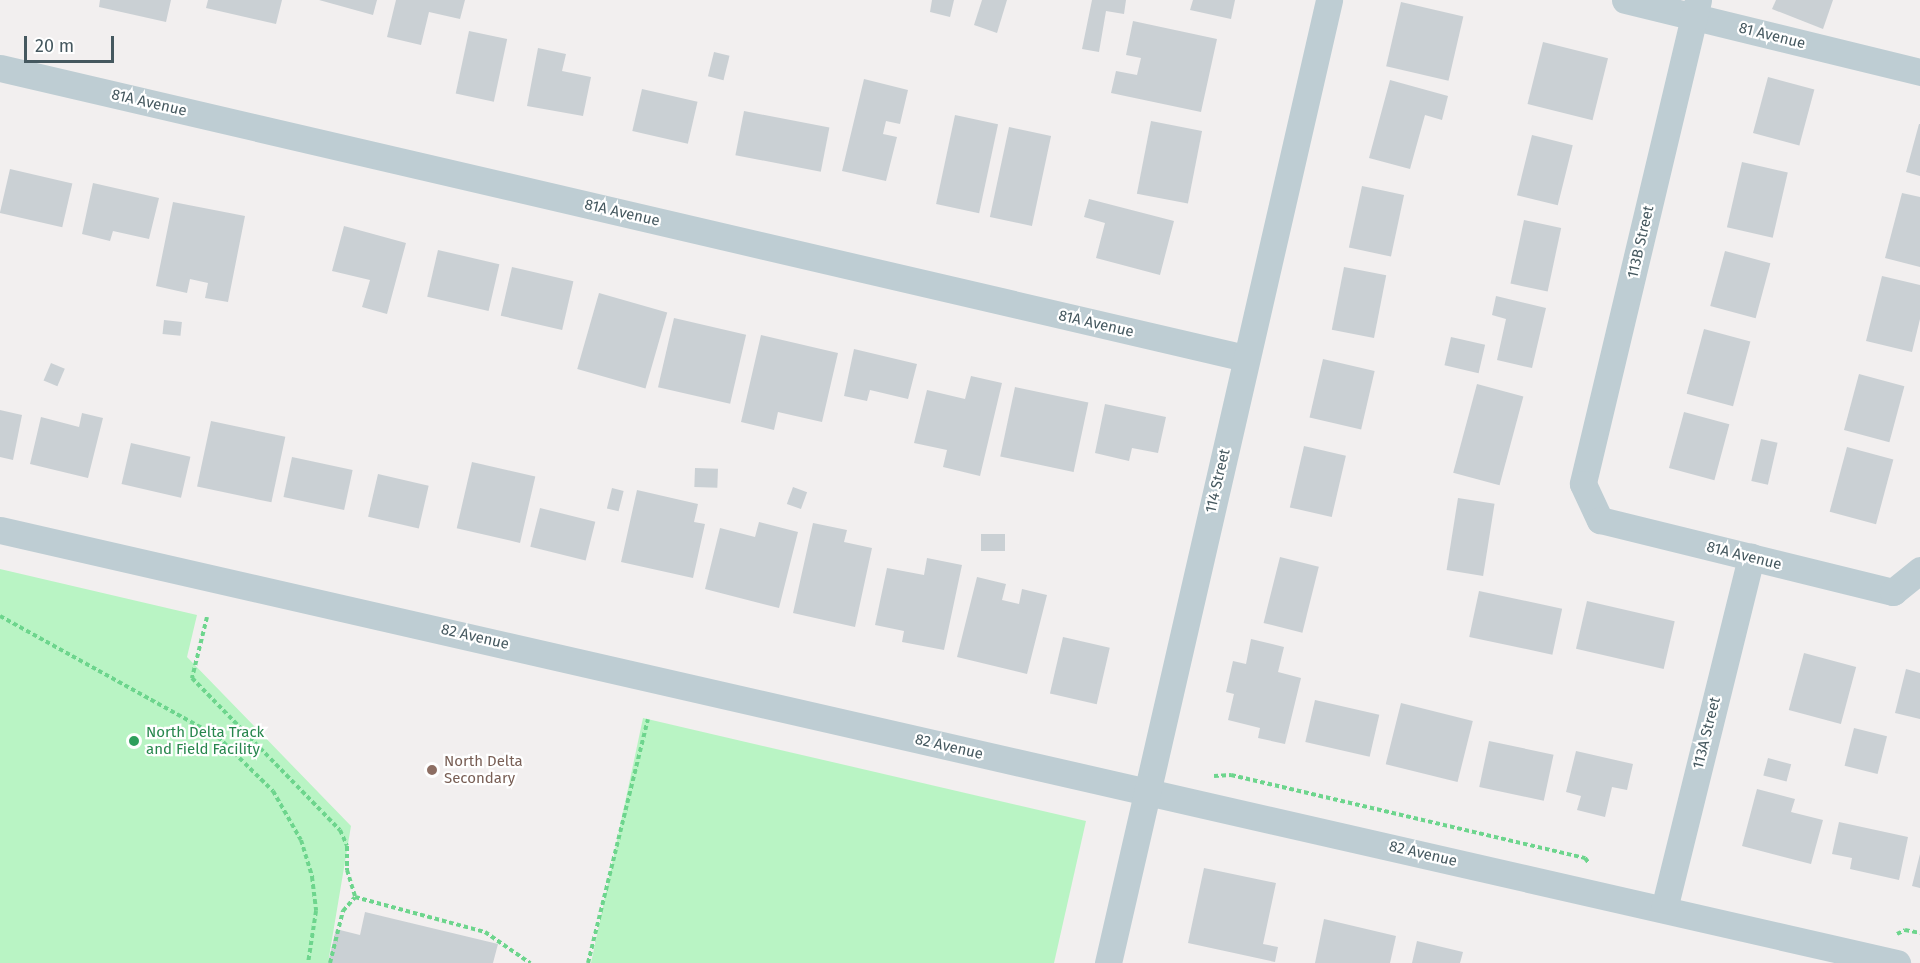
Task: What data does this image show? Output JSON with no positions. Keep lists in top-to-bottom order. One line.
{"streets":{"street":["81 Avenue","81A Avenue","113B Street","114 Street","82 Avenue","113A Street"]},"crossings":[["81 Avenue","113B Street"],["81A Avenue","113B Street"],["81A Avenue","114 Street"],["81A Avenue","113A Street"],["114 Street","82 Avenue"],["82 Avenue","113A Street"]],"places":["North Delta Track and Field Facility","North Delta Secondary"],"scale_bar":"20 m"}
